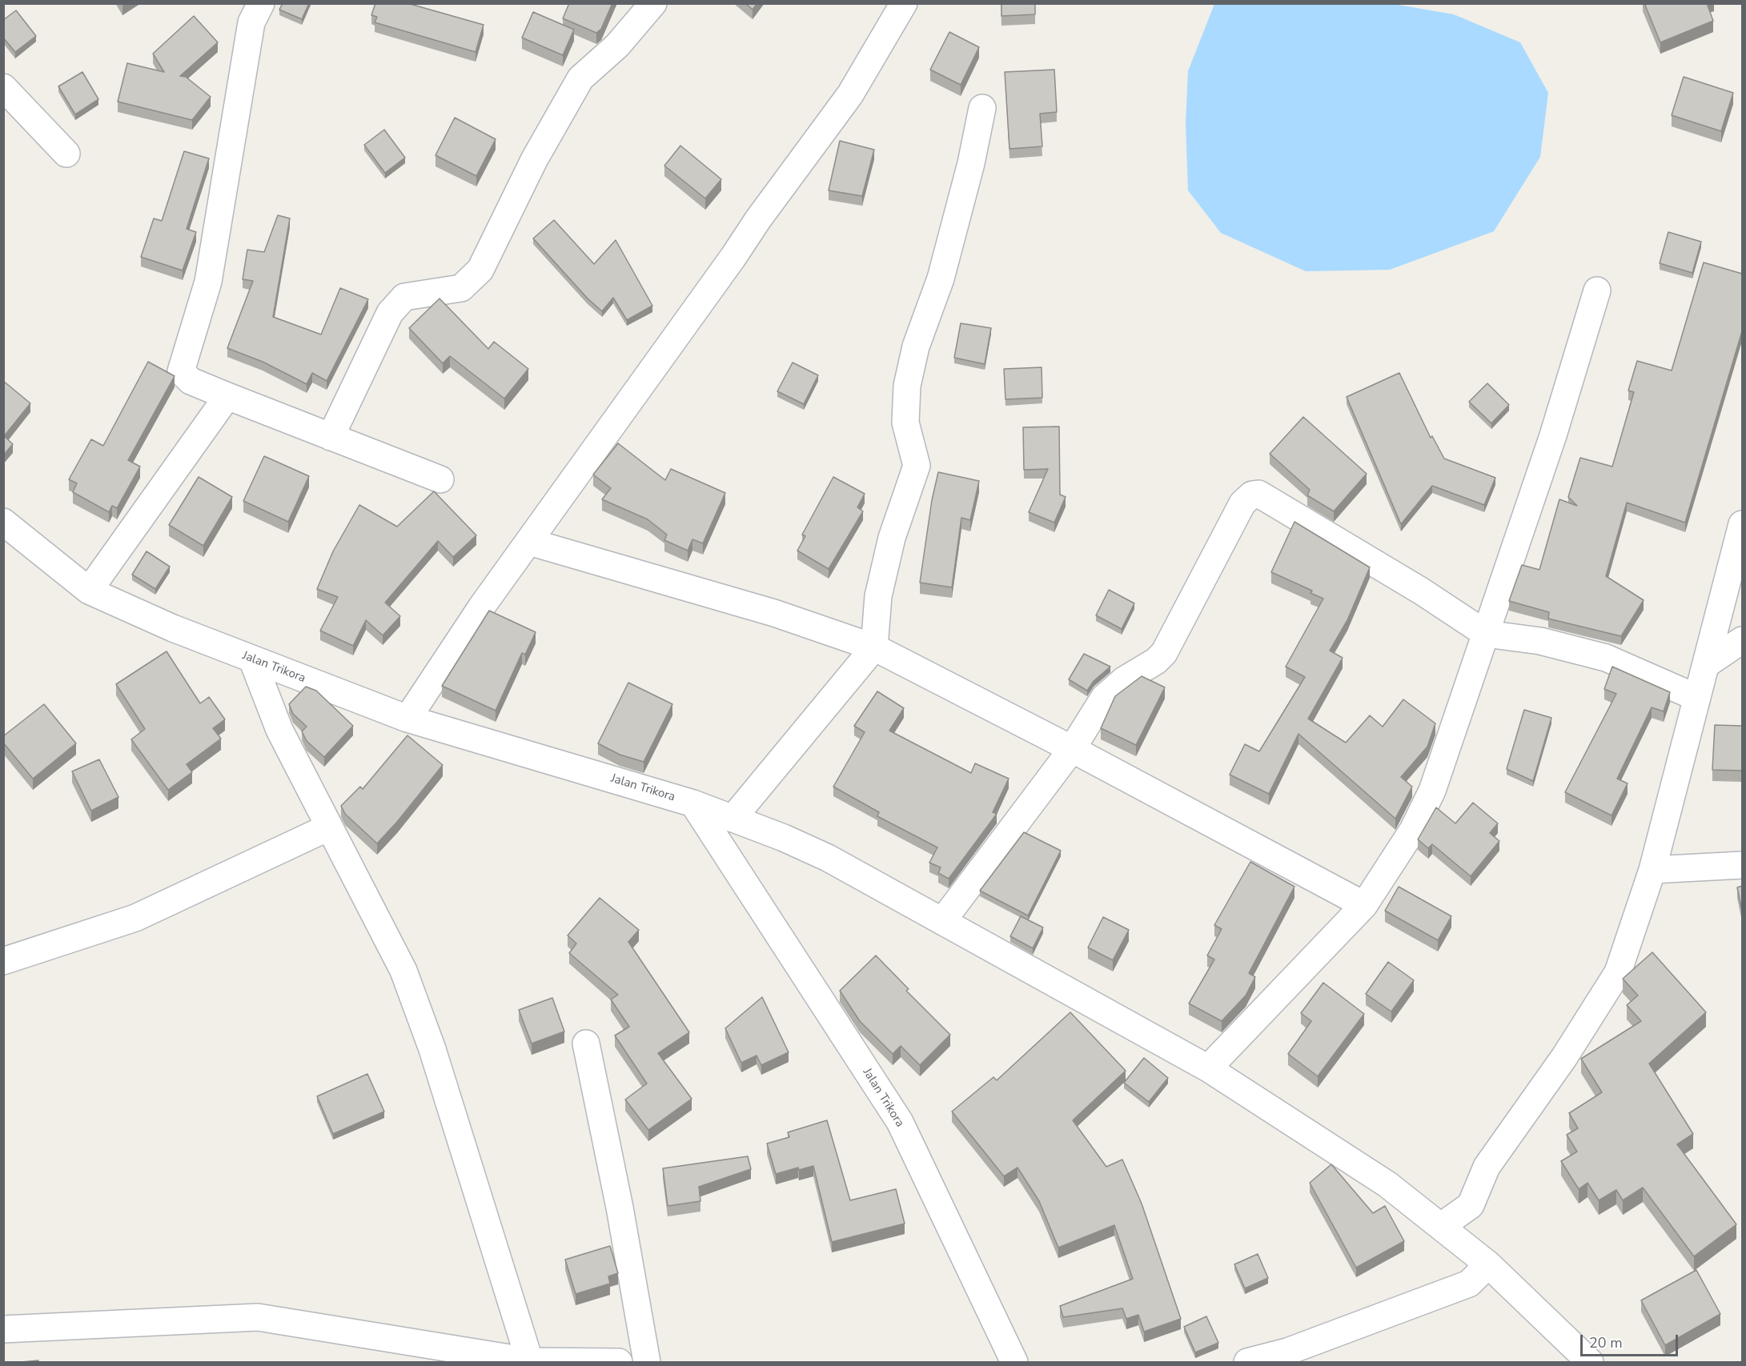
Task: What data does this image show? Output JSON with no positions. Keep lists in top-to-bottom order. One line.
{"streets":{"street":["Jalan Trikora"]},"scale_bar":"20 m"}
